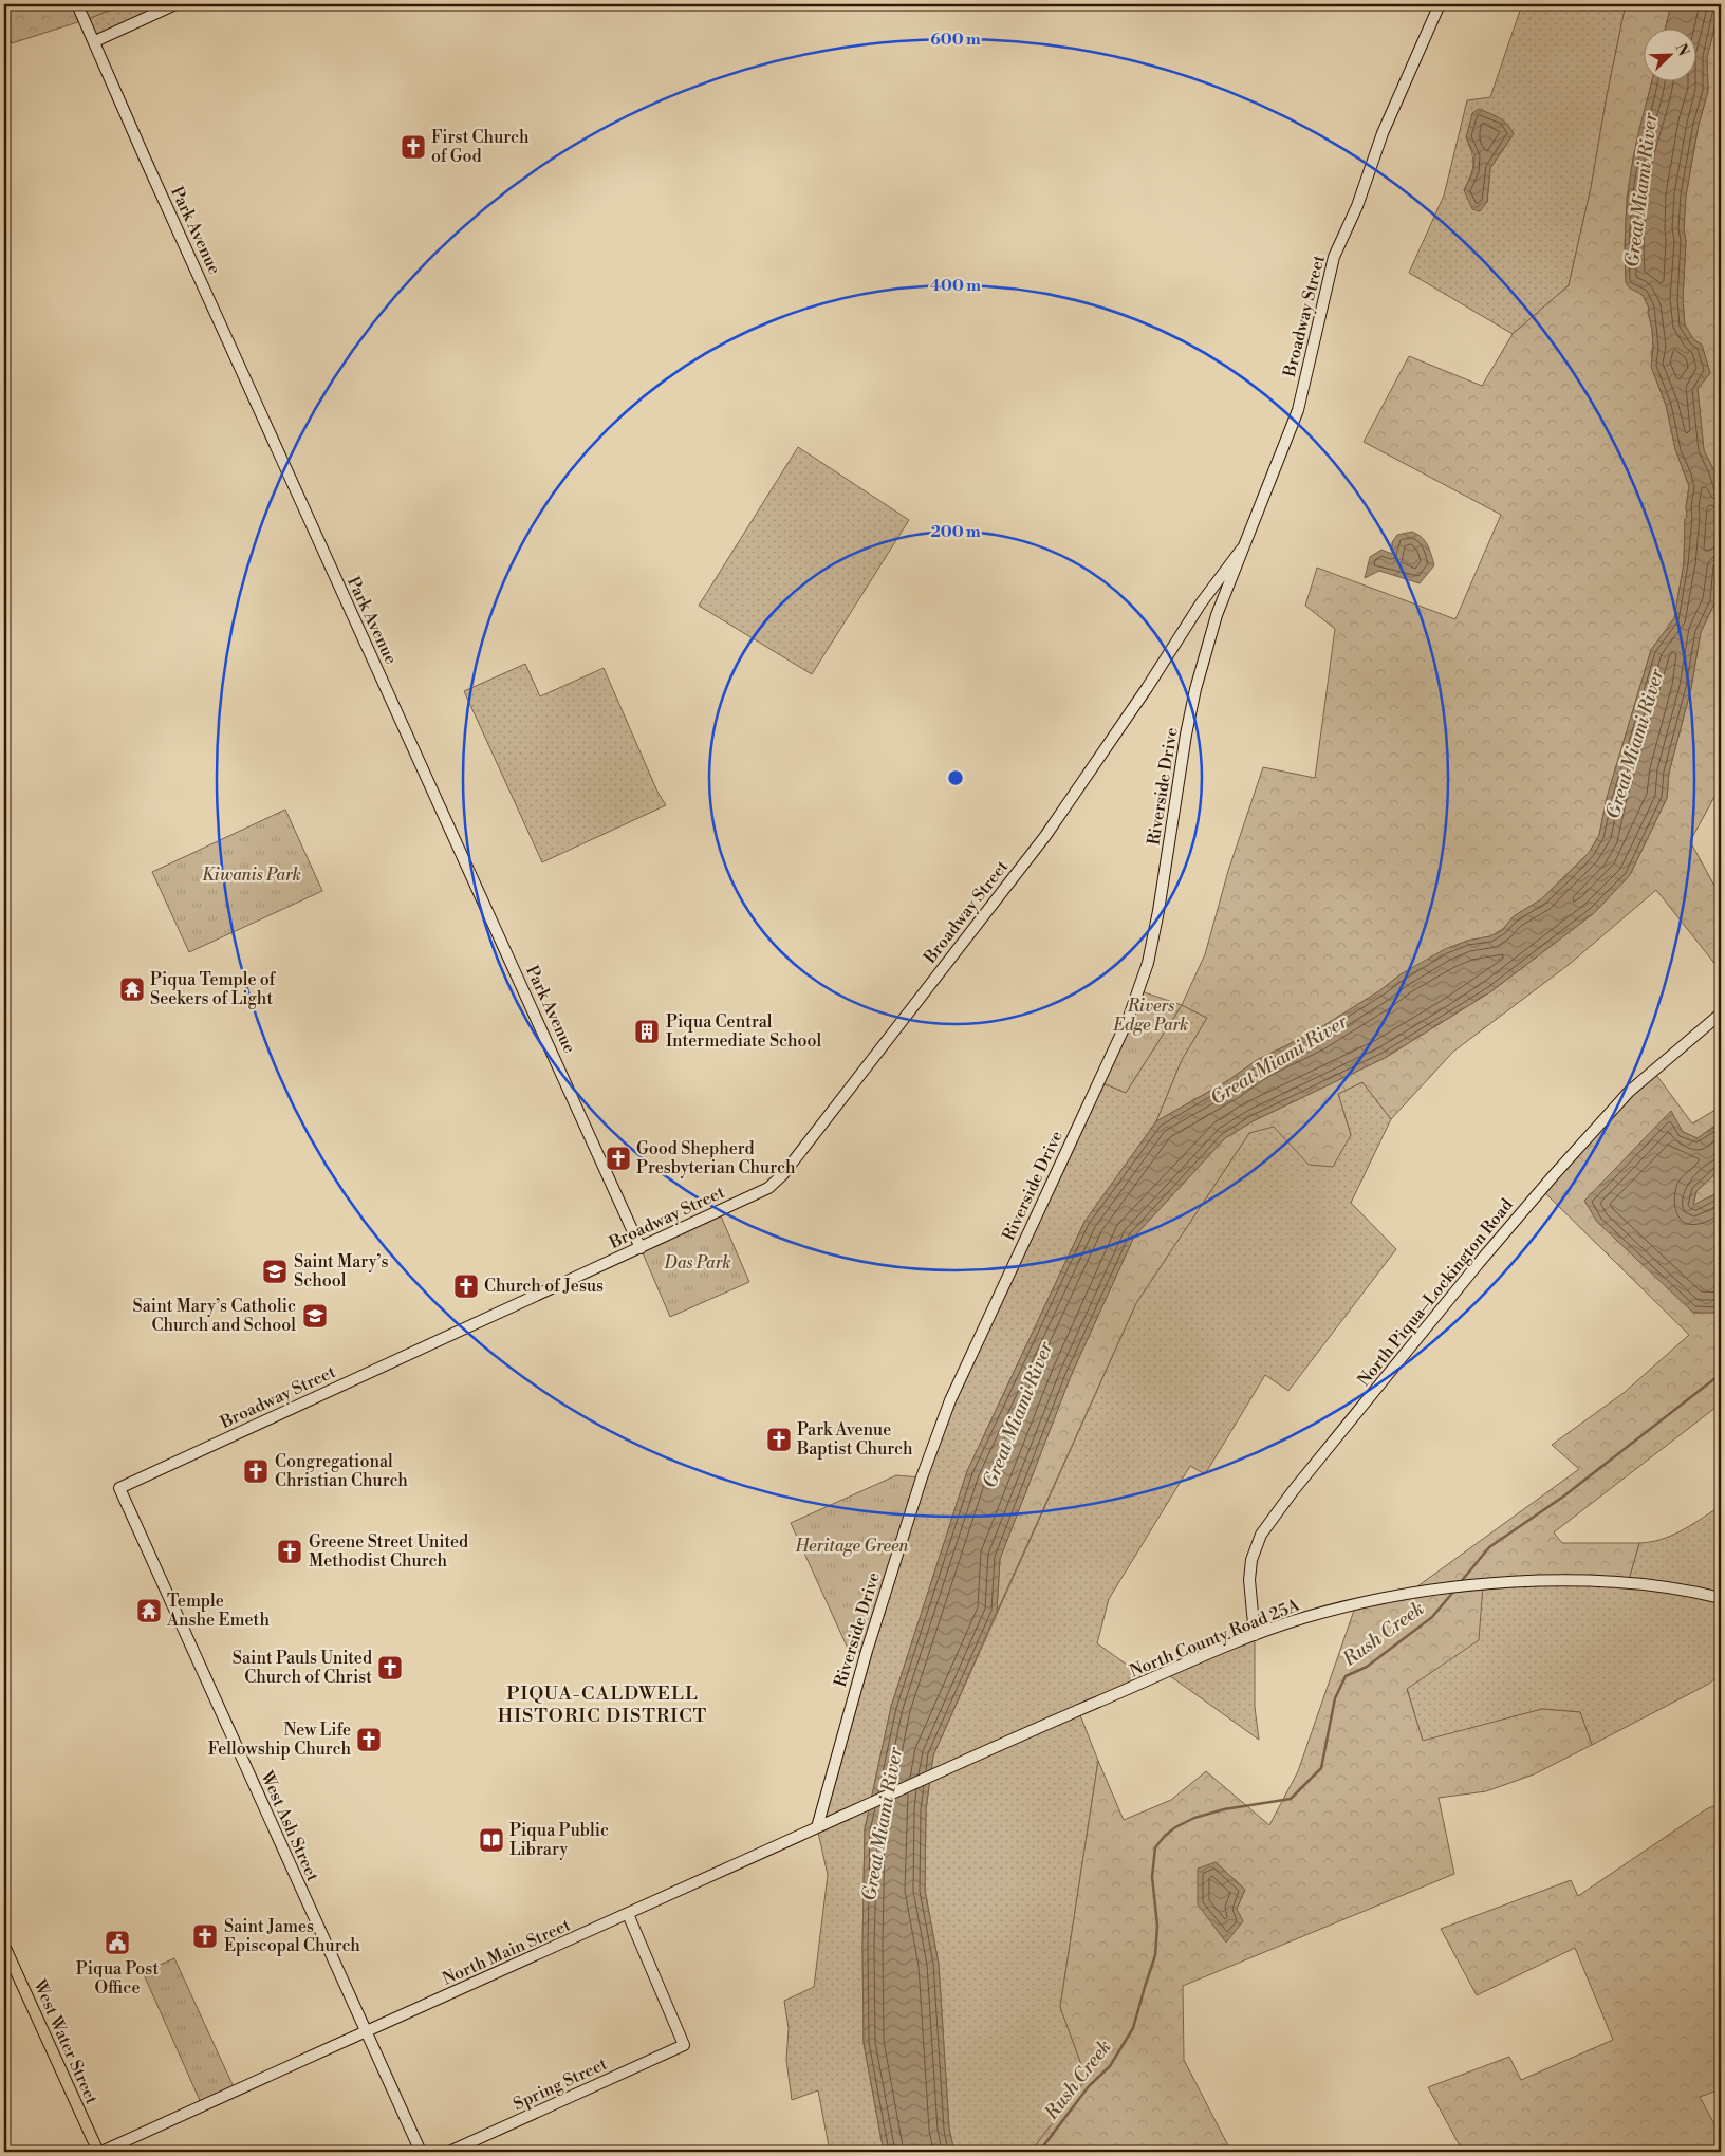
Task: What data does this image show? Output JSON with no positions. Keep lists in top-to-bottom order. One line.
{"streets":{"main road":["West Water Street"],"street":["Park Avenue","Broadway Street","Riverside Drive","North Piqua–Lockington Road","North County Road 25A","West Ash Street","North Main Street","Spring Street"]},"crossings":[["Park Avenue","Broadway Street"],["Broadway Street","Riverside Drive"],["Broadway Street","West Ash Street"],["Riverside Drive","North Main Street"],["North Piqua–Lockington Road","North County Road 25A"],["North County Road 25A","North Main Street"],["West Ash Street","North Main Street"],["North Main Street","West Water Street"],["North Main Street","Spring Street"]],"districts":["PIQUA-CALDWELL HISTORIC DISTRICT"],"water":["Great Miami River","Rush Creek"],"parks":["Kiwanis Park","Rivers Edge Park","Das Park","Heritage Green"],"places":{"church":["First Church of God","Good Shepherd Presbyterian Church","Church of Jesus","Park Avenue Baptist Church","Congregational Christian Church","Greene Street United Methodist Church","Saint Pauls United Church of Christ","New Life Fellowship Church","Saint James Episcopal Church"],"temple":["Piqua Temple of Seekers of Light","Temple Anshe Emeth"],"building":["Piqua Central Intermediate School"],"school or university":["Saint Mary’s School","Saint Mary’s Catholic Church and School"],"library":["Piqua Public Library"],"public building":["Piqua Post Office"]},"north":"top right","rings":["600 m","400 m","200 m"]}
